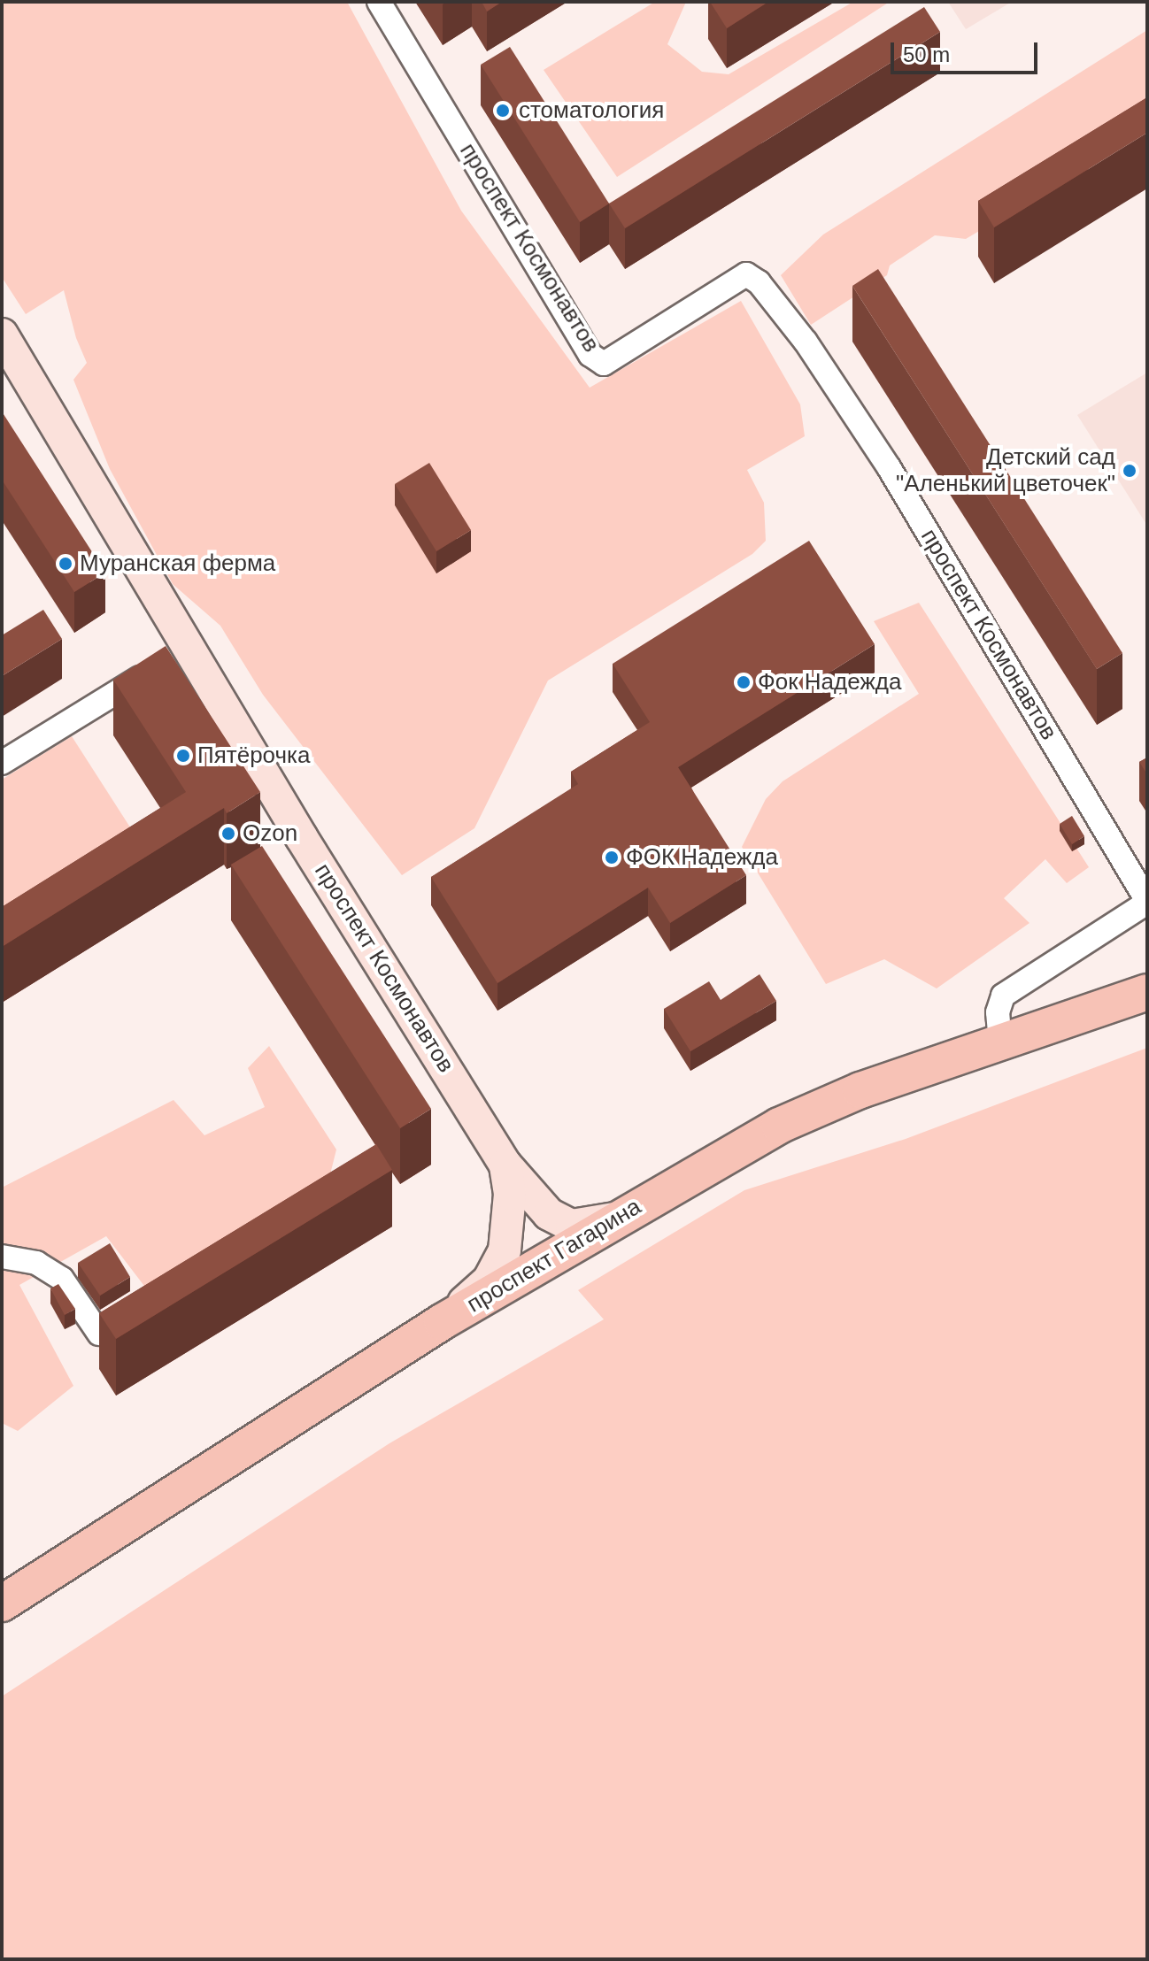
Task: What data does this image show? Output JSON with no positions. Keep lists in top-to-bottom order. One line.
{"streets":{"main road":["проспект Космонавтов","проспект Гагарина"]},"crossings":[["проспект Космонавтов","проспект Гагарина"]],"places":["стоматология","Детский сад \"Аленький цветочек\"","Муранская ферма","Фок Надежда","Пятёрочка","Ozon","ФОК Надежда"],"scale_bar":"50 m"}
